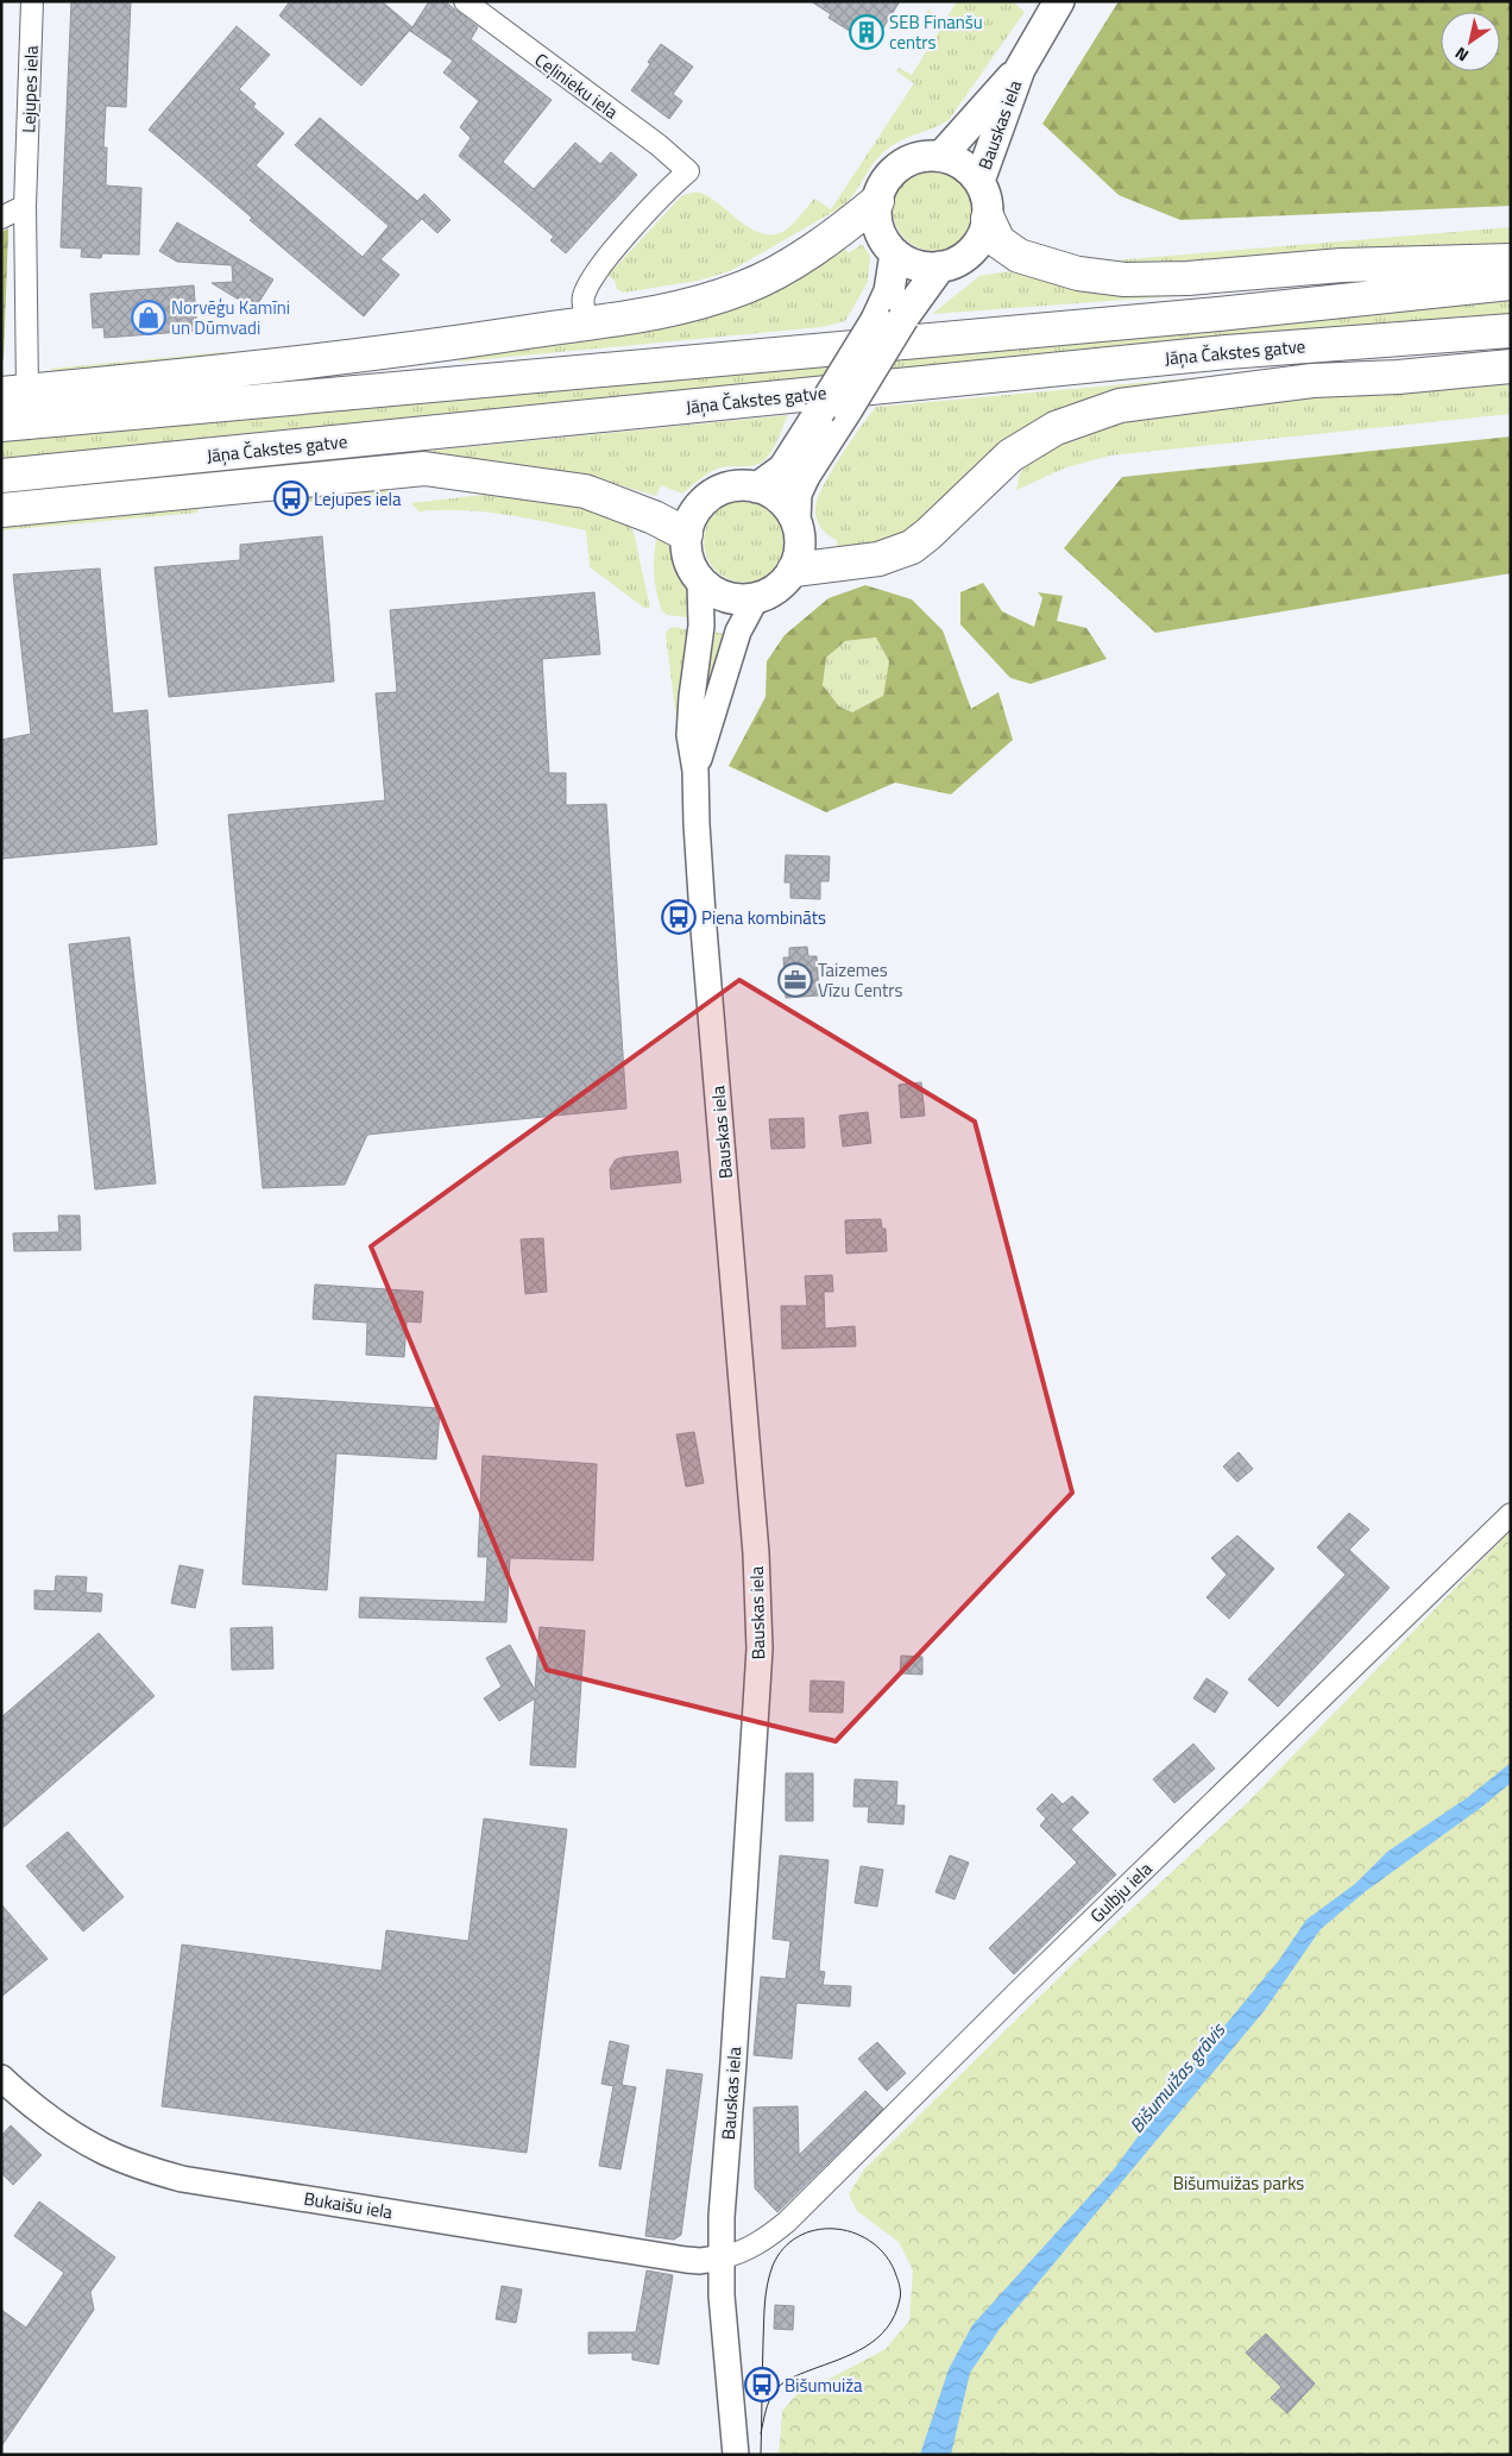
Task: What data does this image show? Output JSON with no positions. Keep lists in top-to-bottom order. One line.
{"streets":{"highway":["Jāņa Čakstes gatve"],"main road":["Bauskas iela"],"street":["Ceļinieku iela","Lejupes iela","Gulbju iela","Bukaišu iela"]},"crossings":[["Bauskas iela","Gulbju iela"],["Bauskas iela","Bukaišu iela"],["Gulbju iela","Bukaišu iela"]],"water":["Bišumuižas grāvis"],"parks":["Bišumuižas parks"],"places":{"building":["SEB Finanšu centrs"],"shop":["Norvēģu Kamīni un Dūmvadi"],"bus stop":["Lejupes iela","Piena kombināts","Bišumuiža"],"office":["Taizemes Vīzu Centrs"]},"north":"bottom left"}
